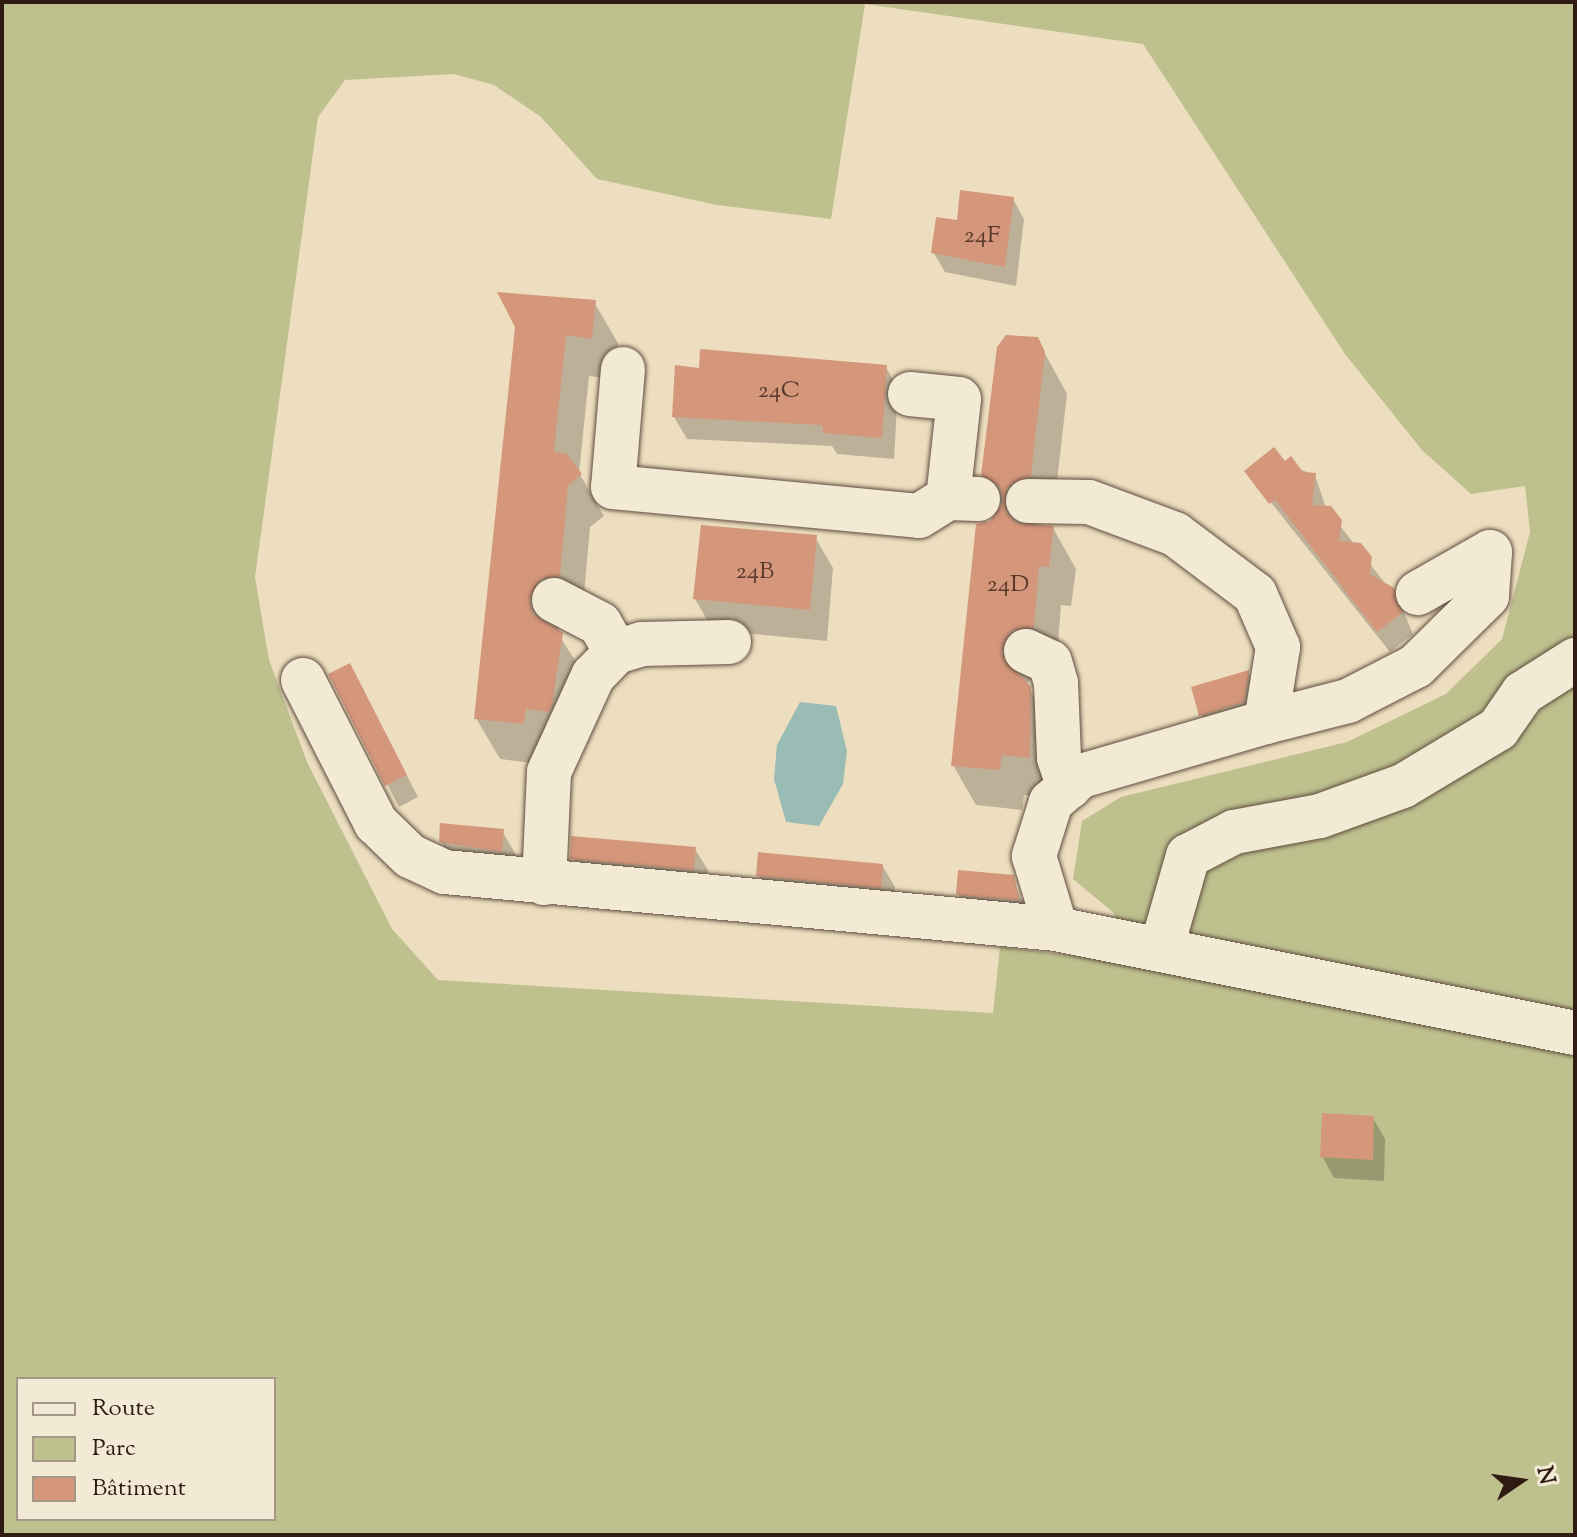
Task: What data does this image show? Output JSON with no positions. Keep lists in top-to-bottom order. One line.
{"house_numbers":["24F","24C","24B","24D"],"legend":["Route","Parc","Bâtiment"],"north":"right"}
